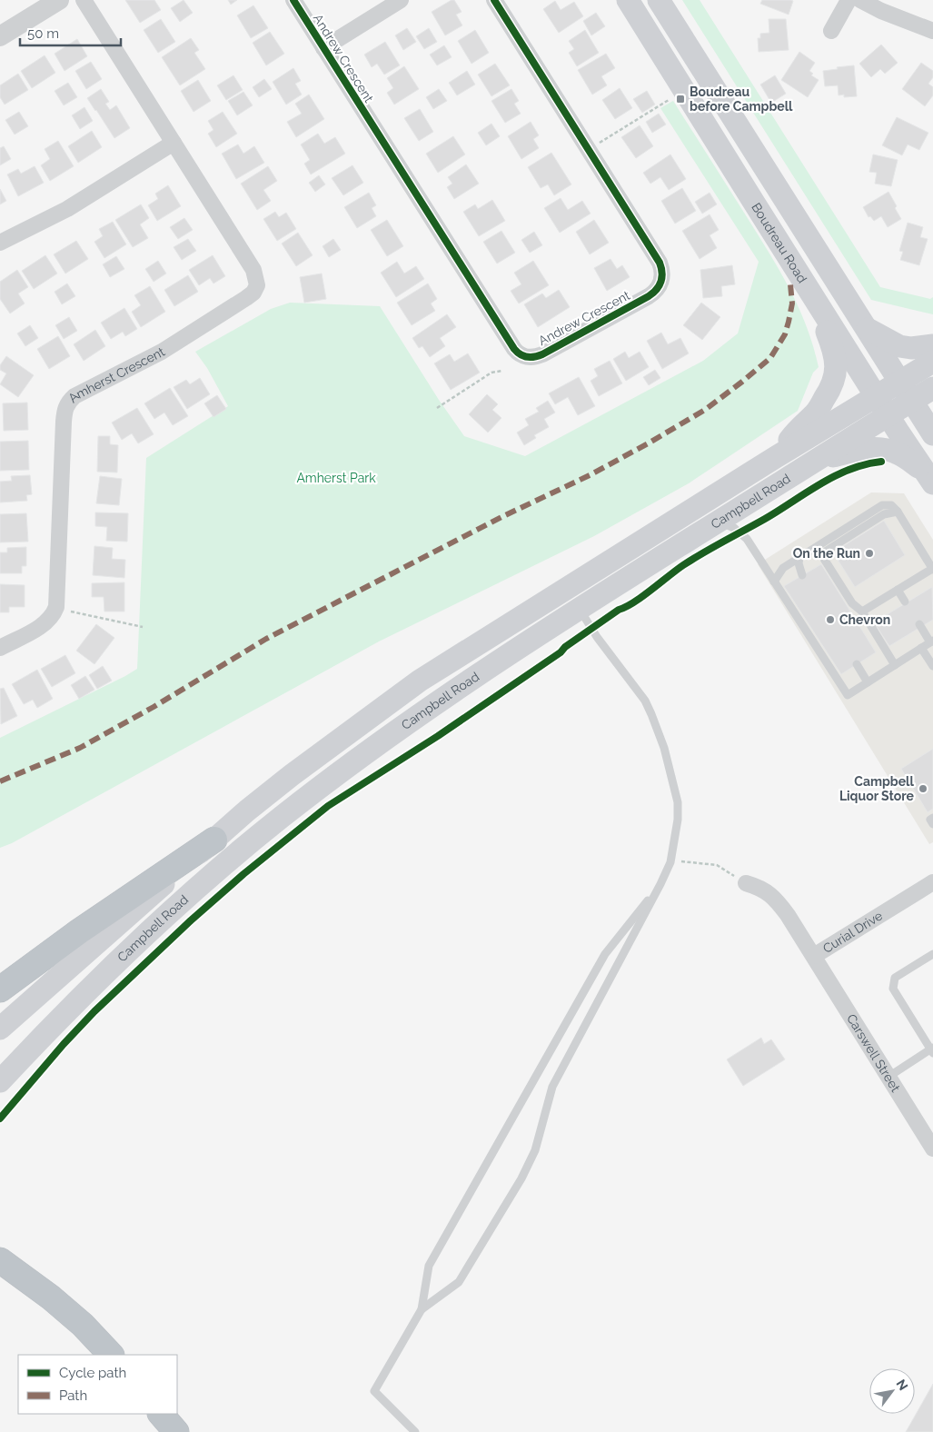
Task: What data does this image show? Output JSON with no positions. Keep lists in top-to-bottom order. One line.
{"streets":{"main road":["Boudreau Road","Campbell Road"],"street":["Andrew Crescent","Amherst Crescent","Curial Drive","Carswell Street"]},"crossings":[["Boudreau Road","Campbell Road"],["Curial Drive","Carswell Street"]],"parks":["Amherst Park"],"places":{"transit":["Boudreau before Campbell"],"other":["On the Run","Chevron","Campbell Liquor Store"]},"legend":["Cycle path","Path"],"scale_bar":"50 m","north":"top right"}
